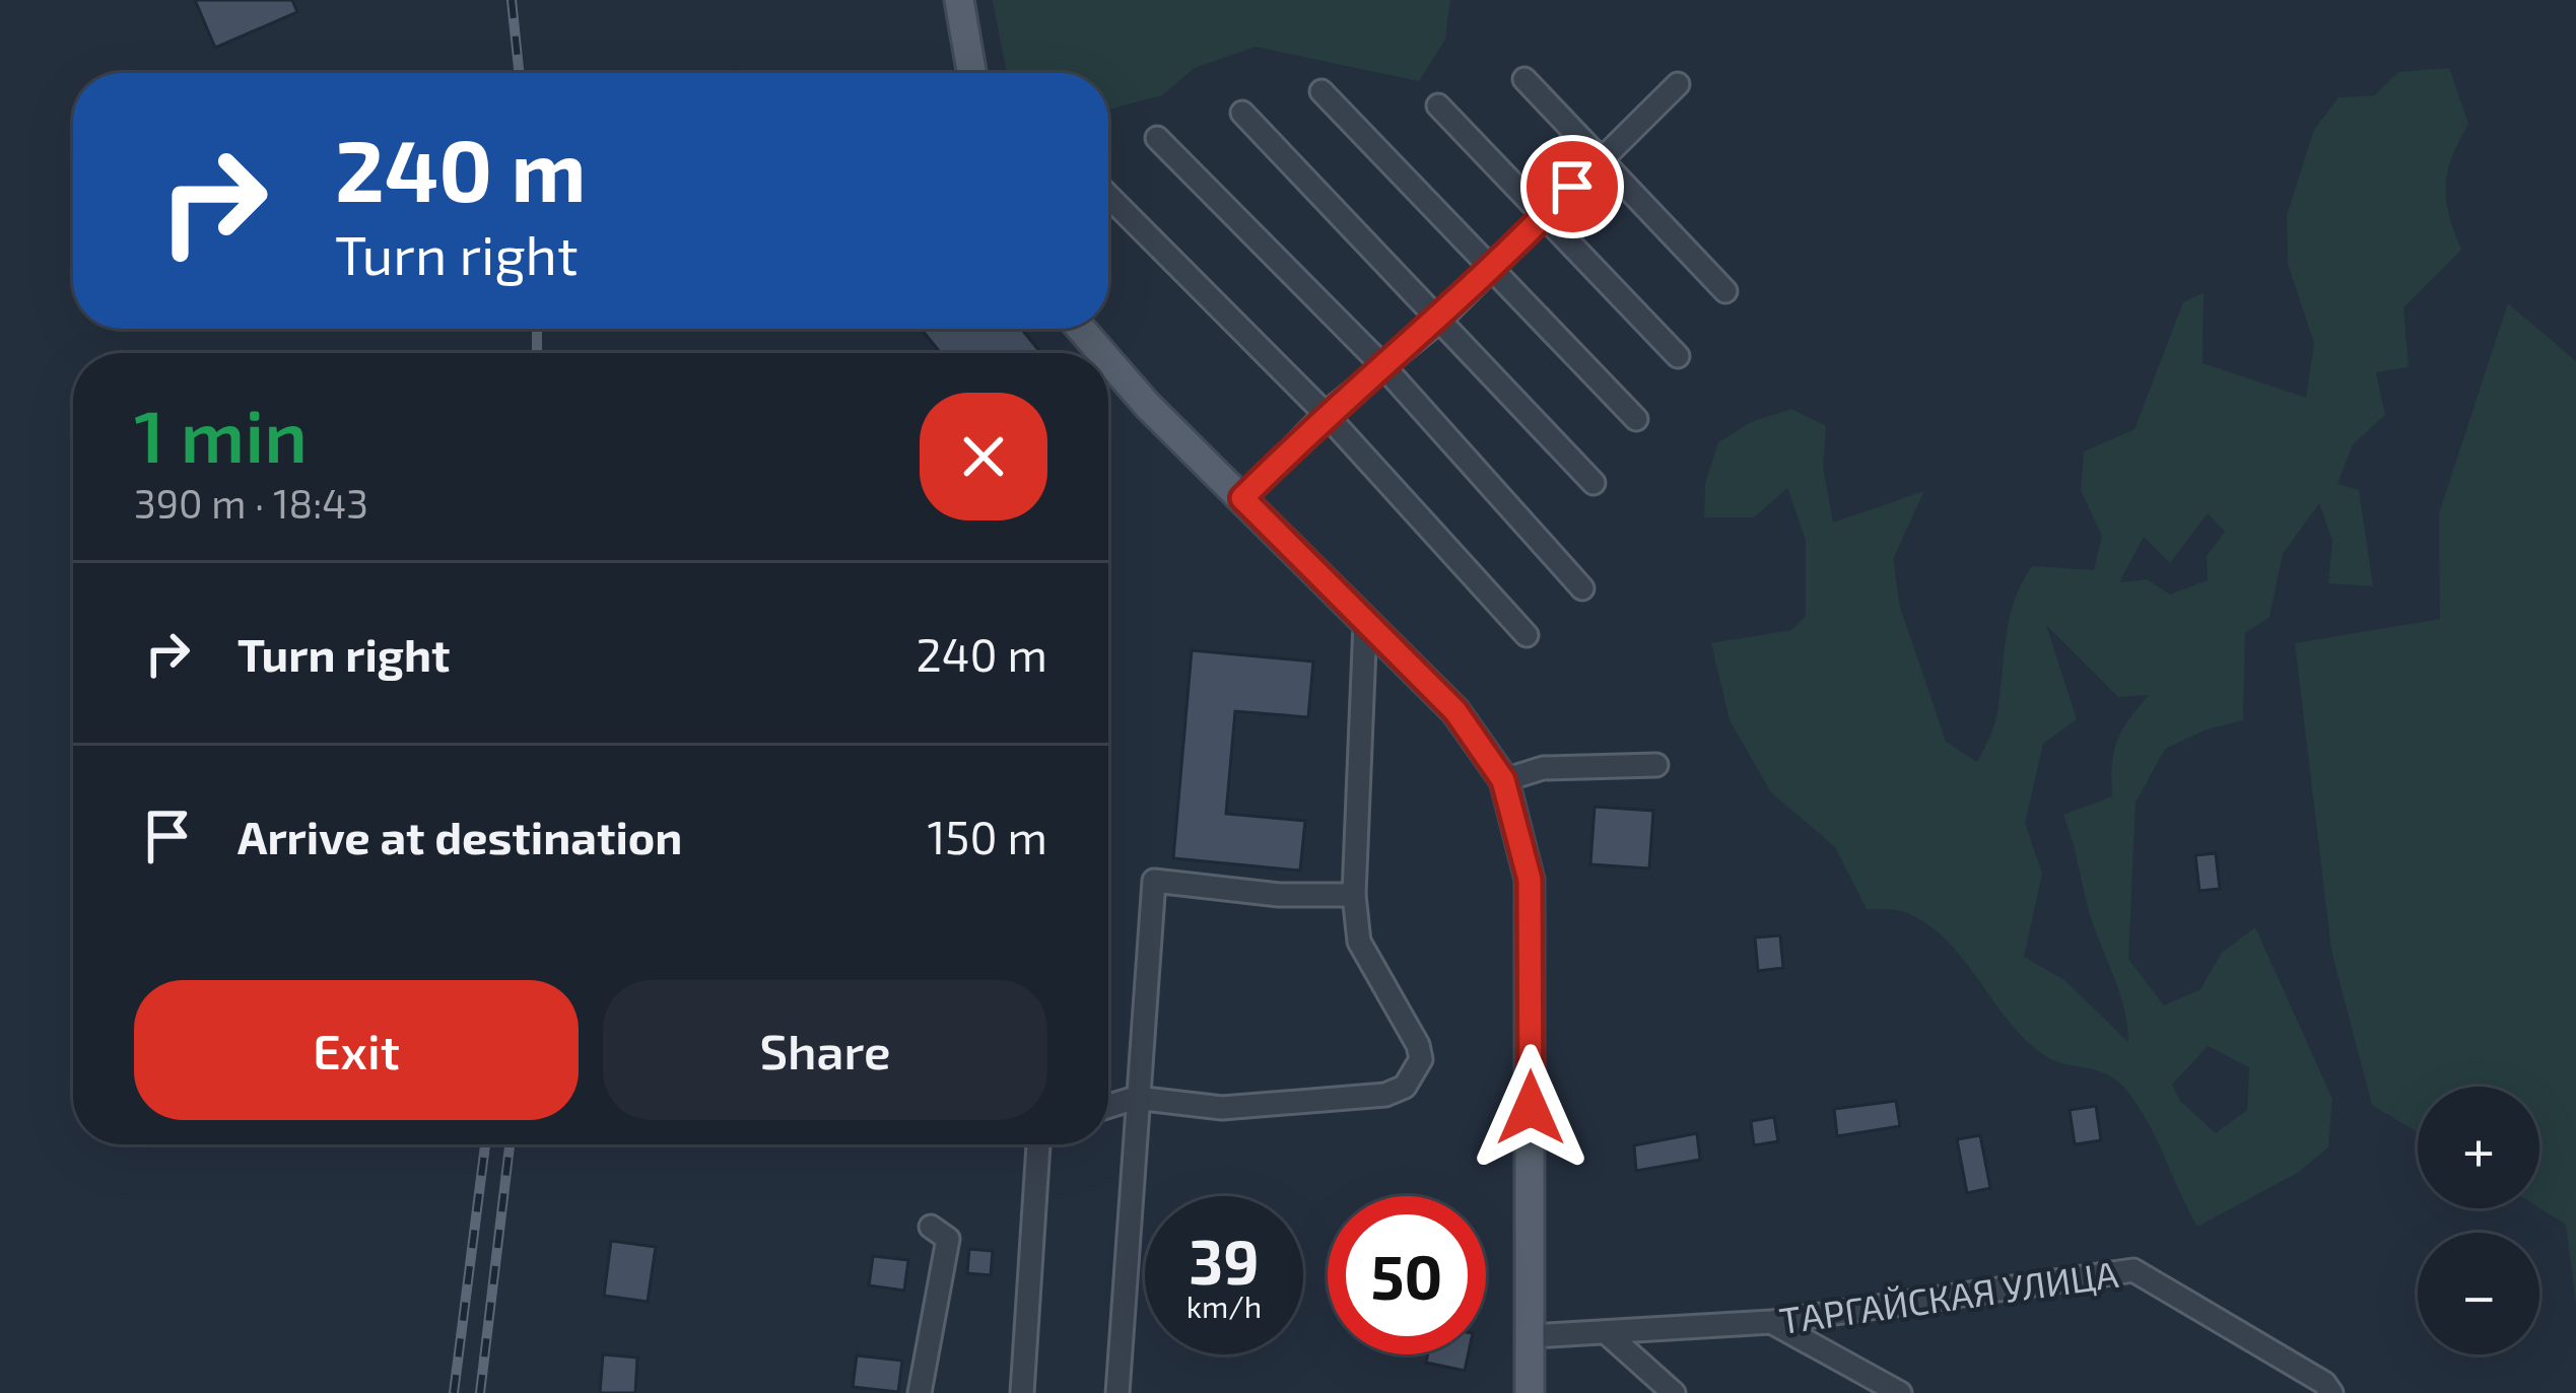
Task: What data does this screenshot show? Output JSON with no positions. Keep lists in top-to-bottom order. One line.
{"streets":{"street":["ТАРГАЙСКАЯ УЛИЦА"]},"page":{"turn":["240 m","Turn right"],"heading":["1 min","390 m · 18:43"],"list":[{"name":"Turn right","value":"240 m"},{"name":"Arrive at destination","value":"150 m"}],"buttons":["Exit","Share"],"map_buttons":["+","−"],"speed":"39 km/h","limit":"50"}}
